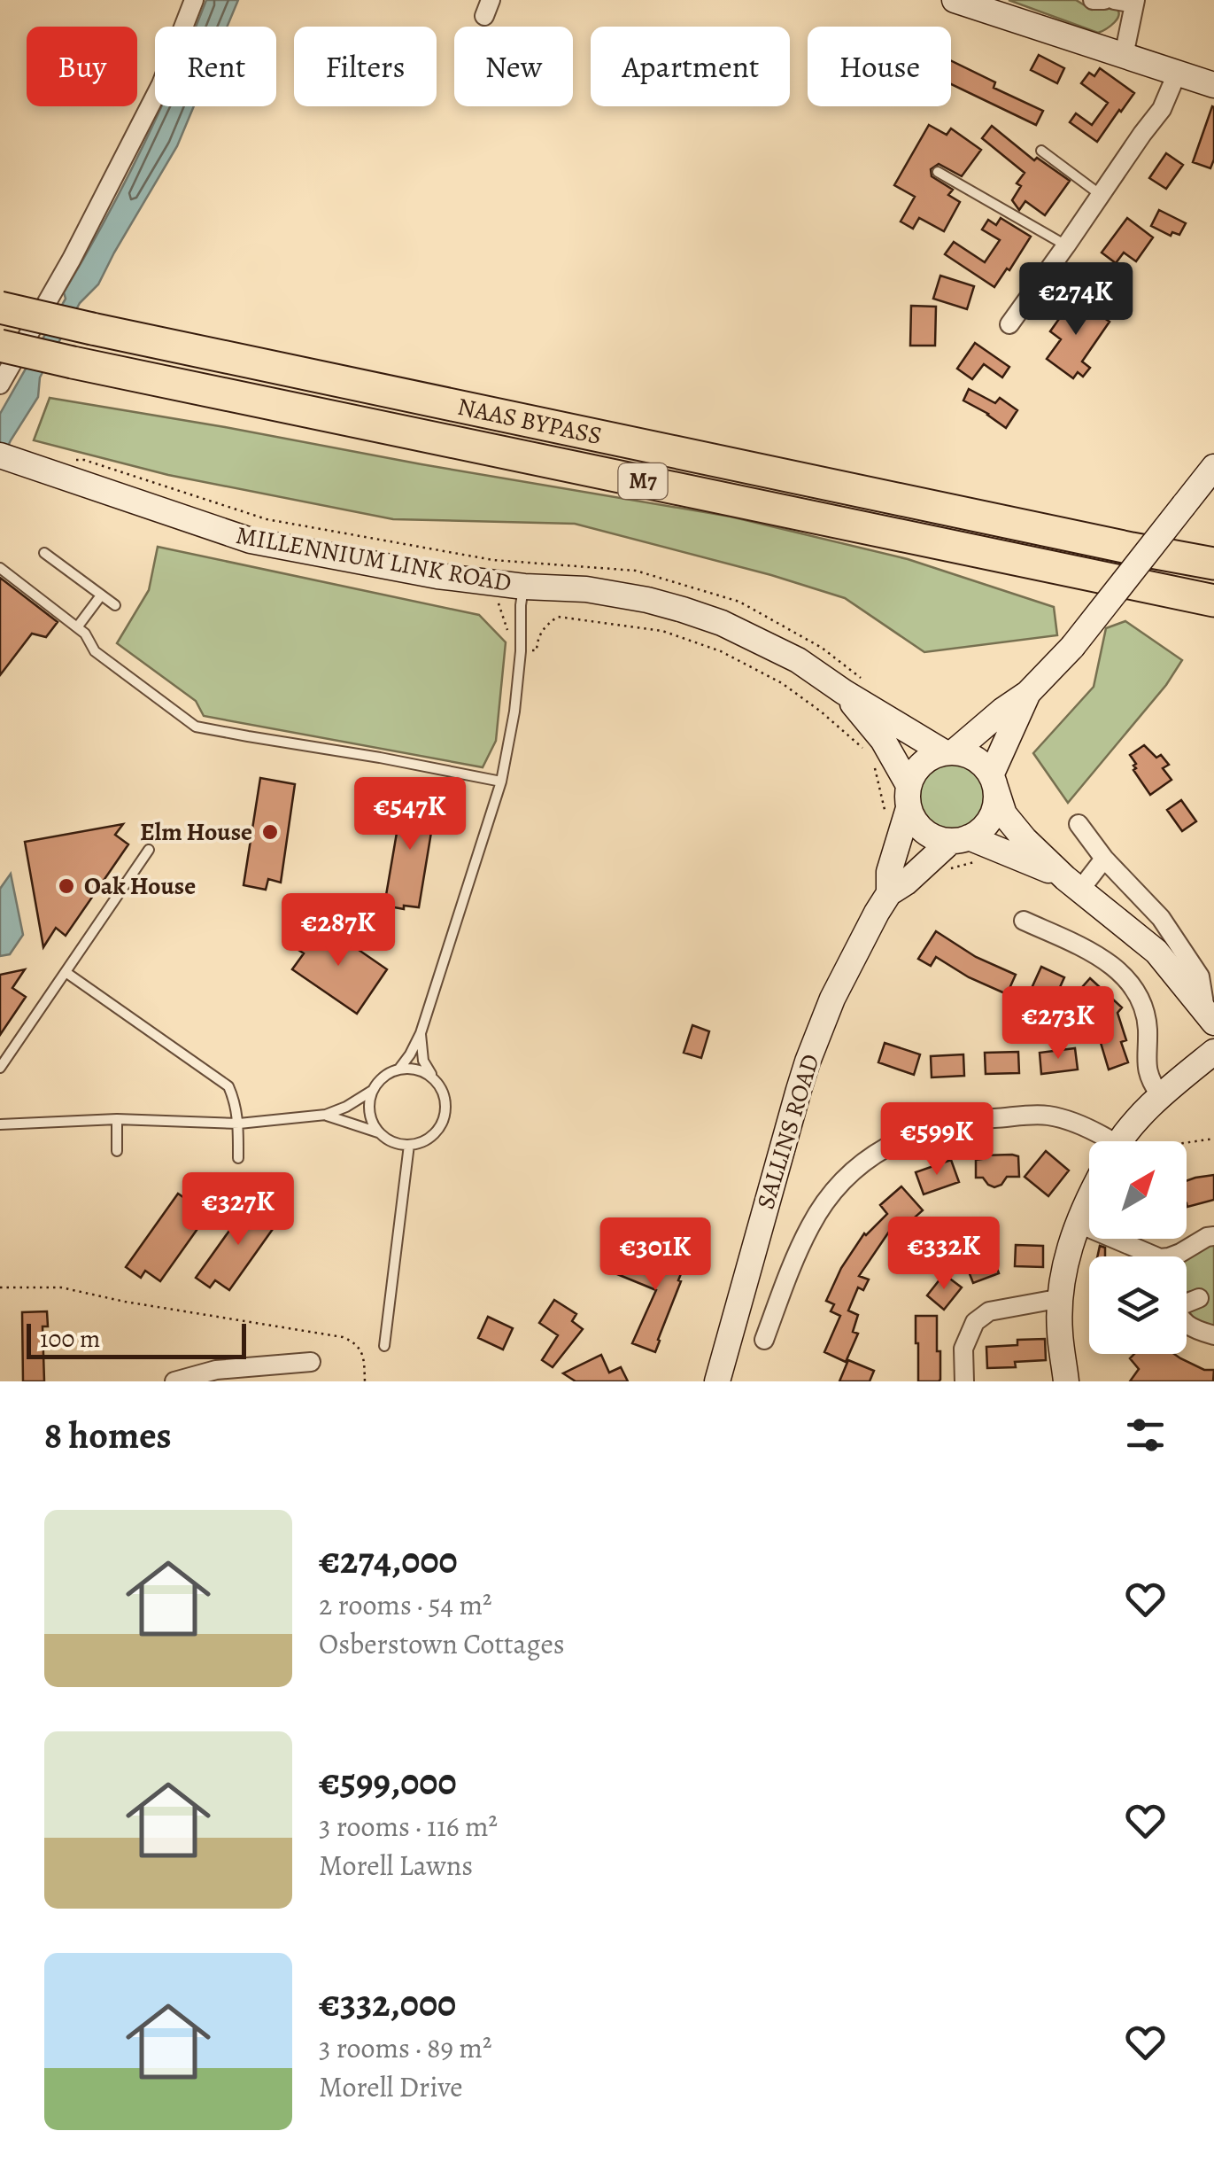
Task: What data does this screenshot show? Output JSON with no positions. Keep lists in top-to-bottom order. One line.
{"streets":{"highway":["NAAS BYPASS","M7"],"main road":["MILLENNIUM LINK ROAD","SALLINS ROAD"]},"crossings":[["MILLENNIUM LINK ROAD","SALLINS ROAD"]],"places":["Elm House","Oak House"],"scale_bar":"100 m","north":"top right","page":{"chip":["Buy","Rent","Filters","New","Apartment","House"],"price":["€274K","€547K","€287K","€273K","€599K","€327K","€332K","€301K"],"scale":"100 m","heading":"8 homes","list":[{"name":"€274,000","note":"2 rooms · 54 m² · Osberstown Cottages"},{"name":"€599,000","note":"3 rooms · 116 m² · Morell Lawns"},{"name":"€332,000","note":"3 rooms · 89 m² · Morell Drive"}]}}
